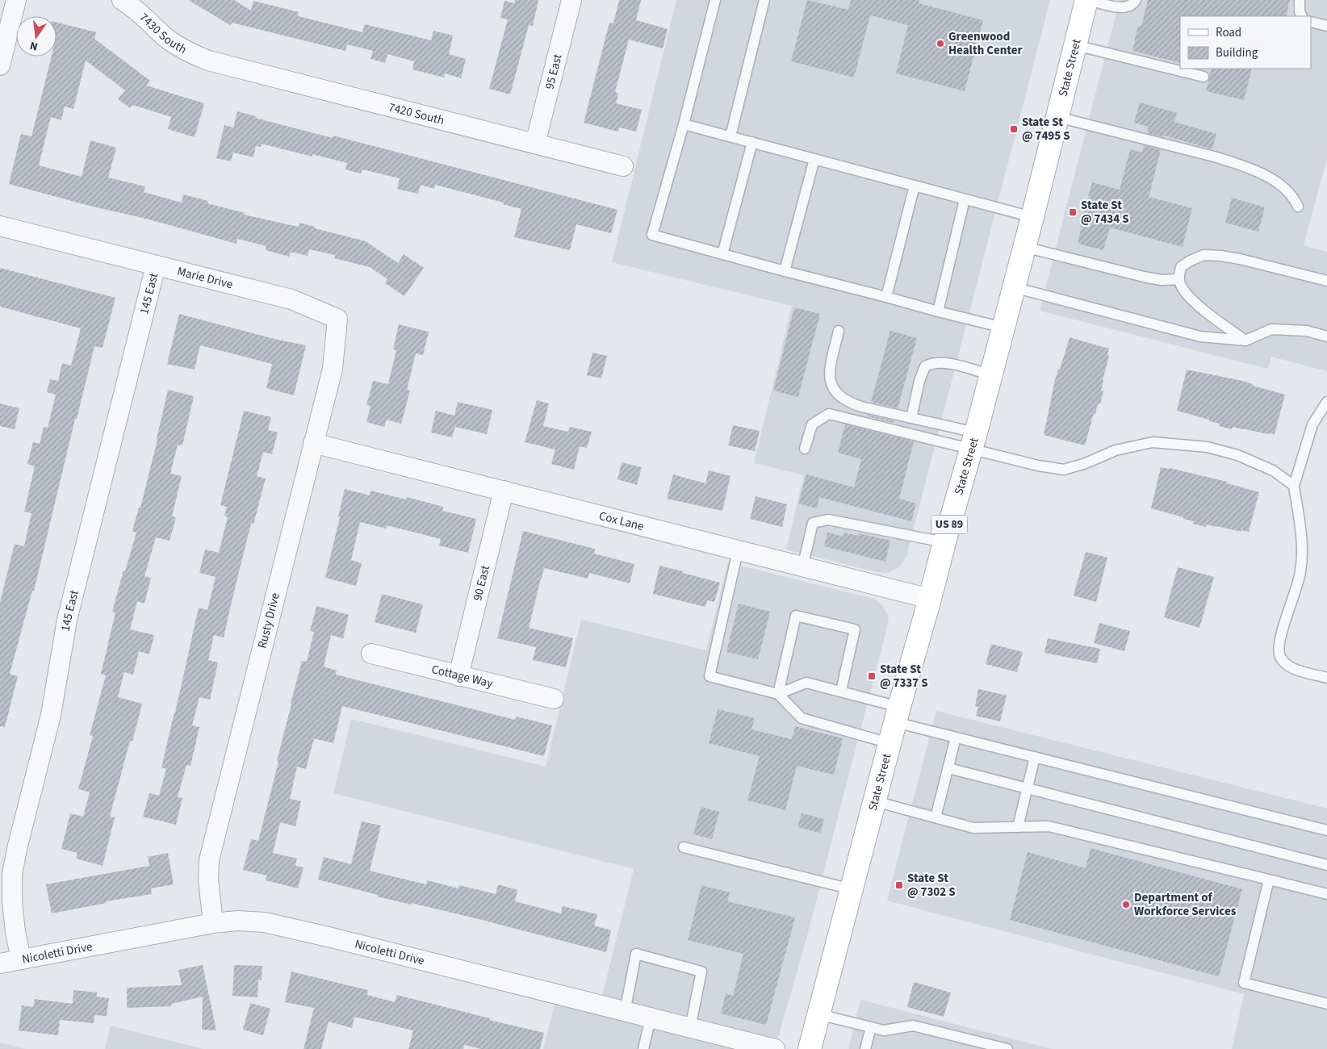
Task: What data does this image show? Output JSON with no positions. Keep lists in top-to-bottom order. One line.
{"streets":{"main road":["State Street","US 89"],"street":["7430 South","95 East","7420 South","Marie Drive","145 East","Cox Lane","90 East","Rusty Drive","Cottage Way","Nicoletti Drive"]},"crossings":[["7430 South","7420 South"],["State Street","Cox Lane"],["95 East","7420 South"],["Marie Drive","145 East"],["Marie Drive","Rusty Drive"],["145 East","Nicoletti Drive"],["Cox Lane","90 East"],["Cox Lane","Rusty Drive"],["90 East","Cottage Way"],["Rusty Drive","Nicoletti Drive"]],"places":{"other":["Greenwood Health Center","Department of Workforce Services"],"transit":["State St @ 7495 S","State St @ 7434 S","State St @ 7337 S","State St @ 7302 S"]},"legend":["Road","Building"],"north":"bottom"}
